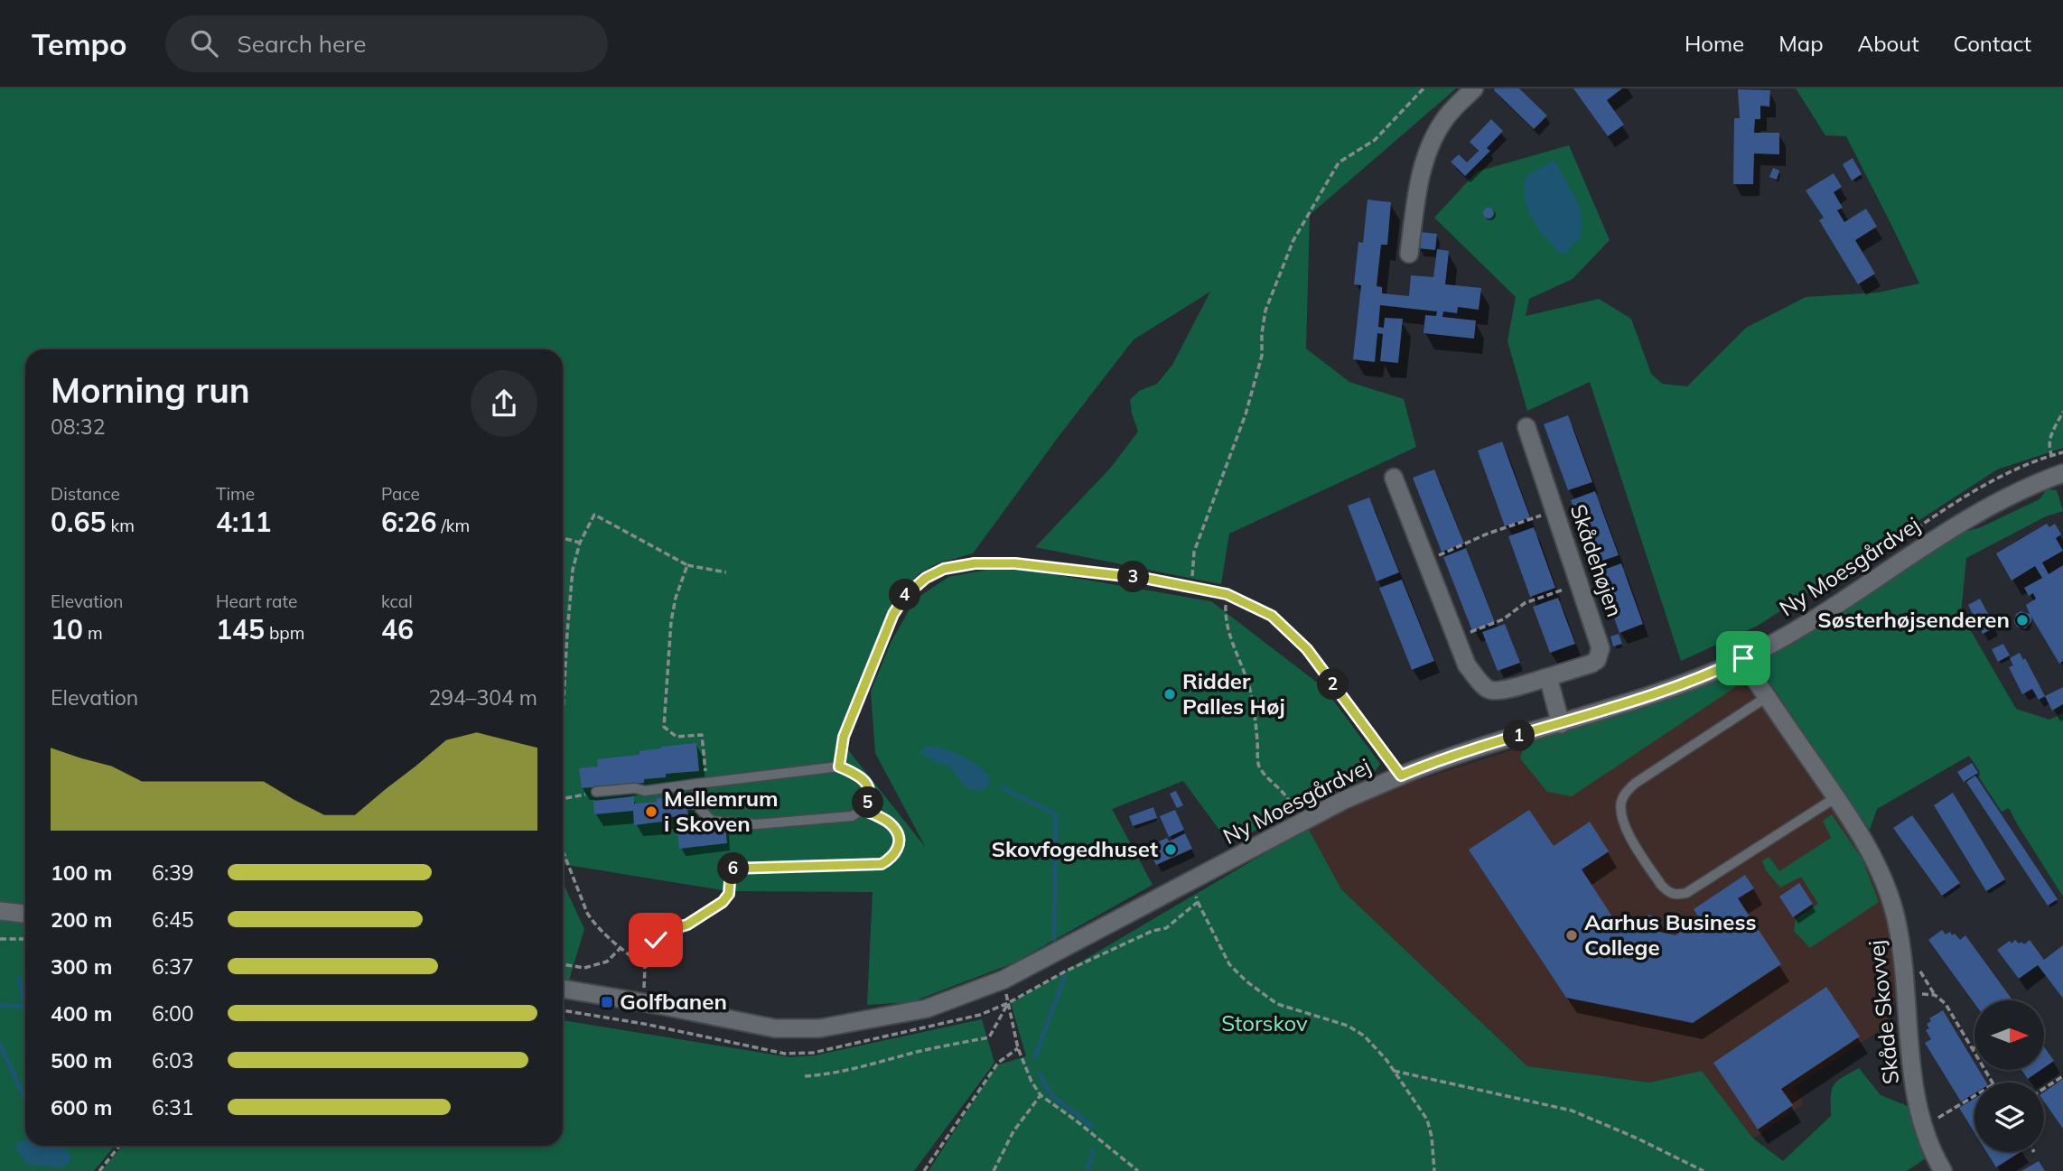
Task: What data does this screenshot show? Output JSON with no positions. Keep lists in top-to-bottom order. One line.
{"streets":{"street":["Skådehøjen","Ny Moesgårdvej","Skåde Skovvej"]},"crossings":[["Ny Moesgårdvej","Skåde Skovvej"]],"parks":["Storskov"],"places":{"other":["Søsterhøjsenderen","Ridder Palles Høj","Mellemrum i Skoven","Skovfogedhuset","Aarhus Business College"],"transit":["Golfbanen"]},"north":"right","page":{"header":"Tempo","search":"Search here","nav":["Home","Map","About","Contact"],"heading":["Morning run","08:32"],"stats":[["Distance","0.65 km"],["Time","4:11"],["Pace","6:26 /km"],["Elevation","10 m"],["Heart rate","145 bpm"],["kcal","46"]],"pins":["3","4","2","1","5","6"],"chart":["Elevation","294–304 m"],"list":[{"name":"100 m","note":"6:39"},{"name":"200 m","note":"6:45"},{"name":"300 m","note":"6:37"},{"name":"400 m","note":"6:00"},{"name":"500 m","note":"6:03"},{"name":"600 m","note":"6:31"}]}}
